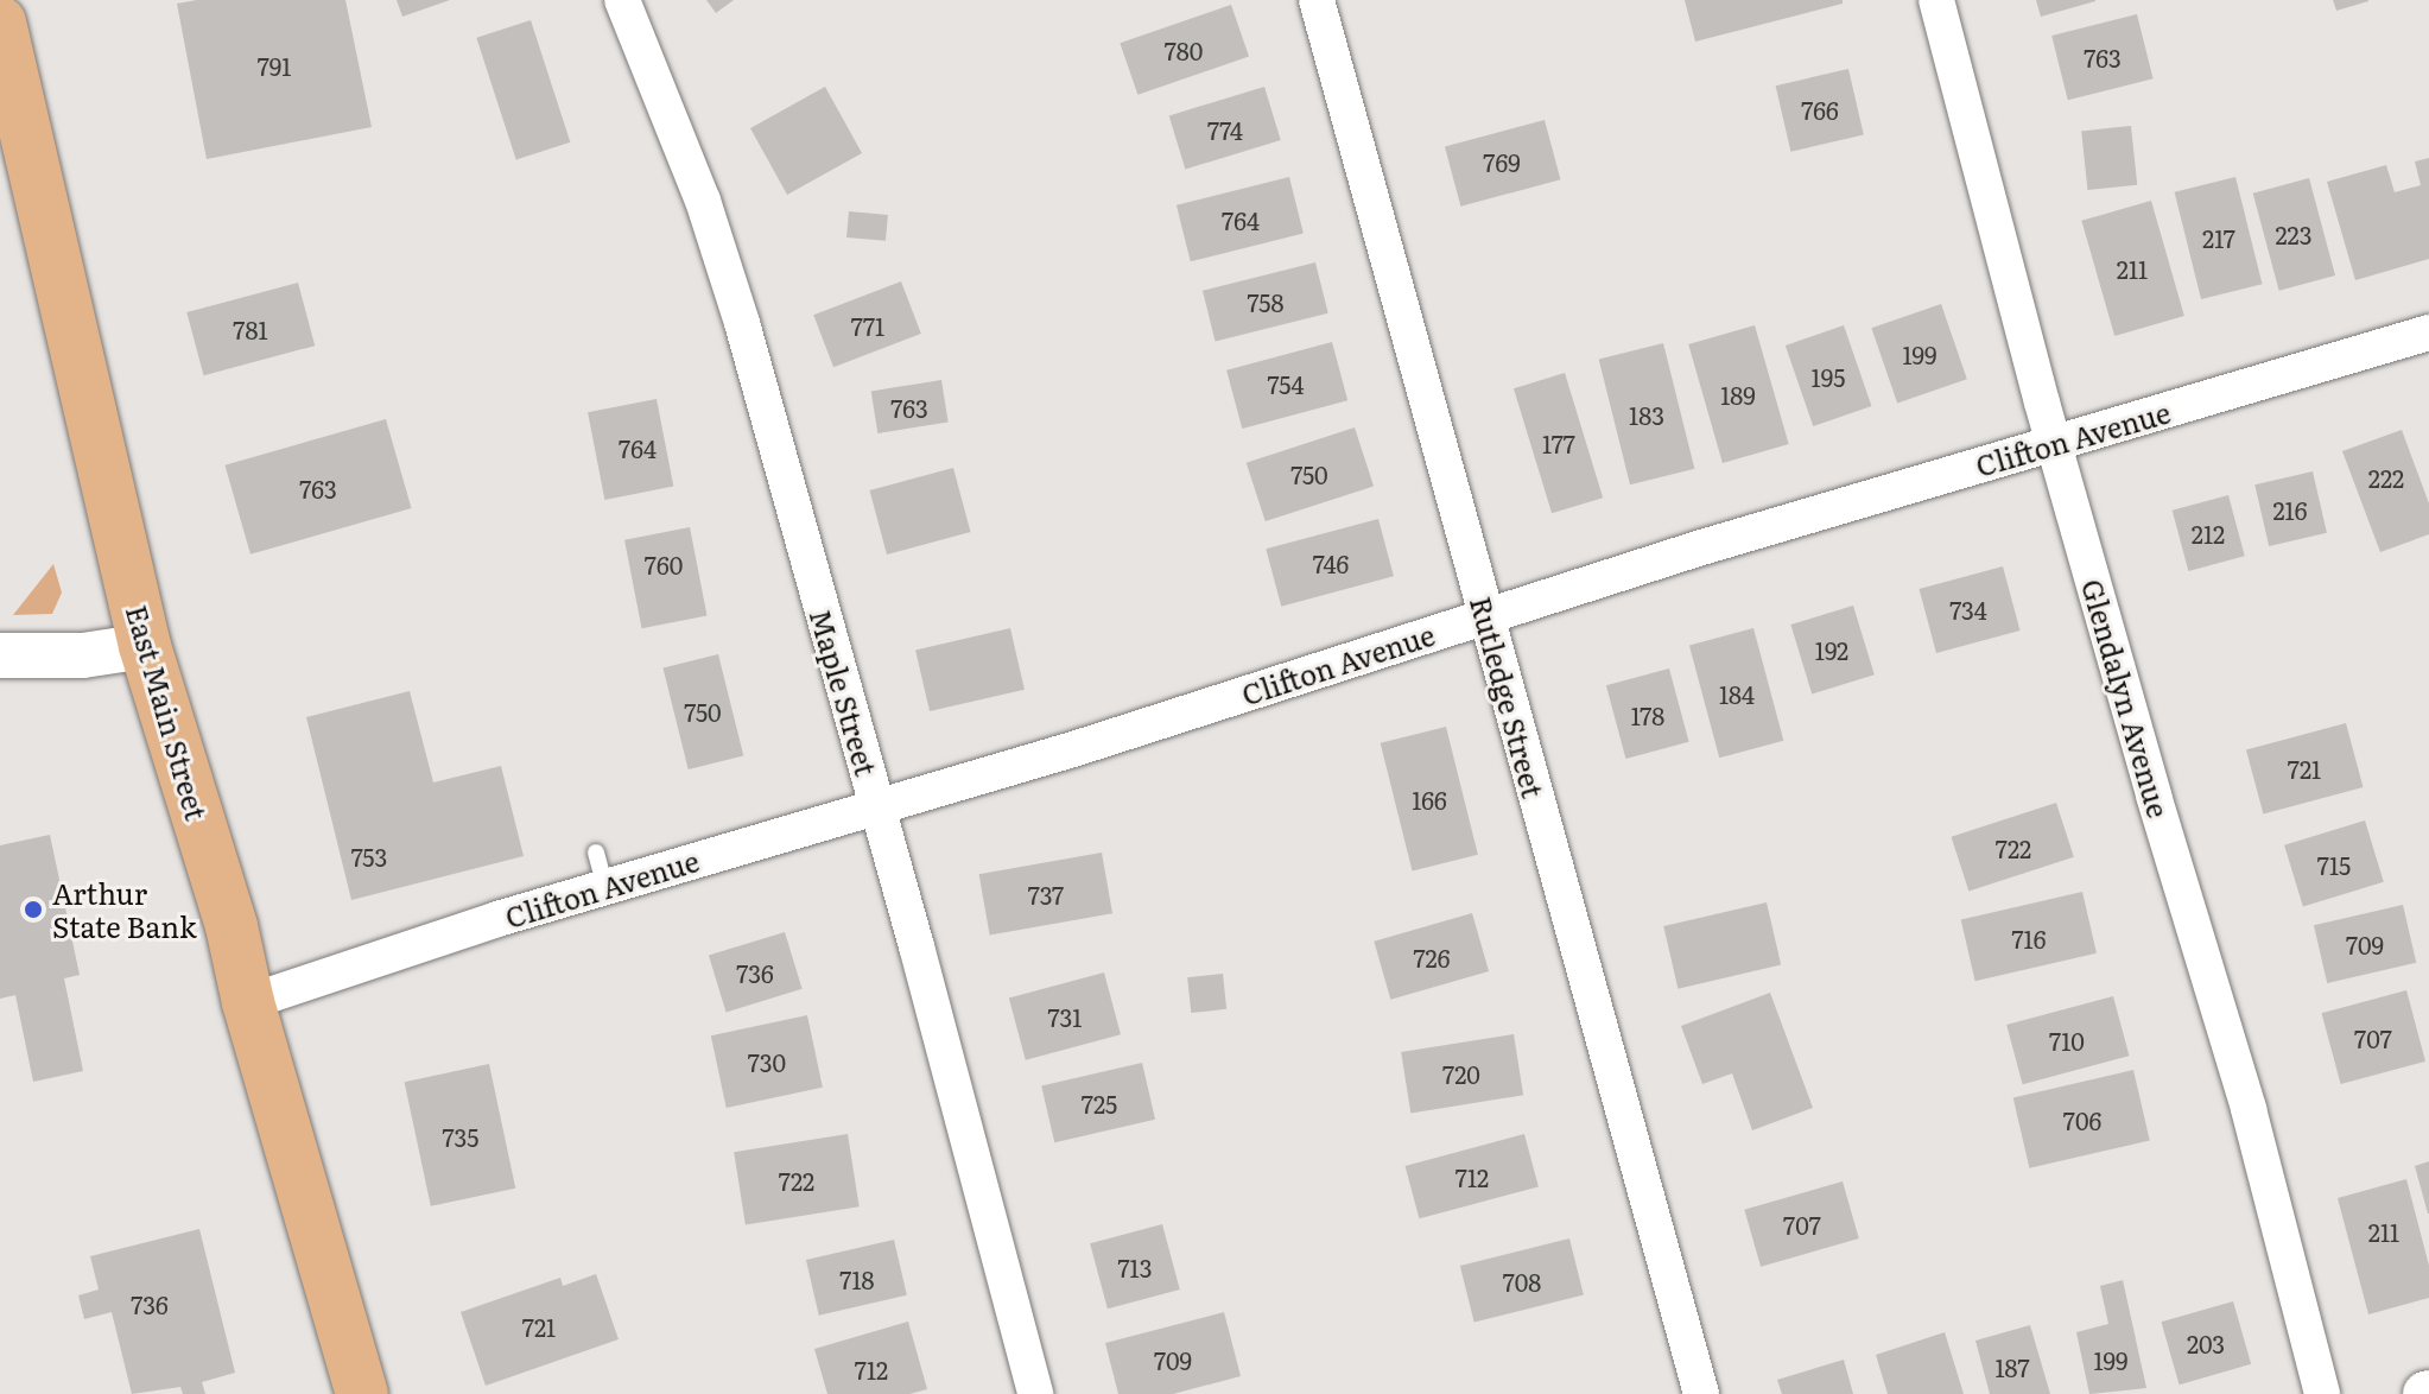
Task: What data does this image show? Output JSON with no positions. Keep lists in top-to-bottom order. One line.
{"streets":{"main road":["East Main Street"],"street":["Clifton Avenue","Maple Street","Rutledge Street","Glendalyn Avenue"]},"crossings":[["Clifton Avenue","Maple Street"],["Clifton Avenue","Rutledge Street"],["Clifton Avenue","Glendalyn Avenue"],["Clifton Avenue","East Main Street"]],"places":["Arthur State Bank"],"house_numbers":["780","763","791","766","774","769","764","223","217","211","758","771","781","199","195","754","189","763","183","177","764","750","222","763","216","212","746","760","734","192","184","750","178","721","166","722","753","715","737","716","709","726","736","731","707","710","730","720","725","706","735","712","722","707","211","713","718","708","736","721","203","709","199","187","712"]}
